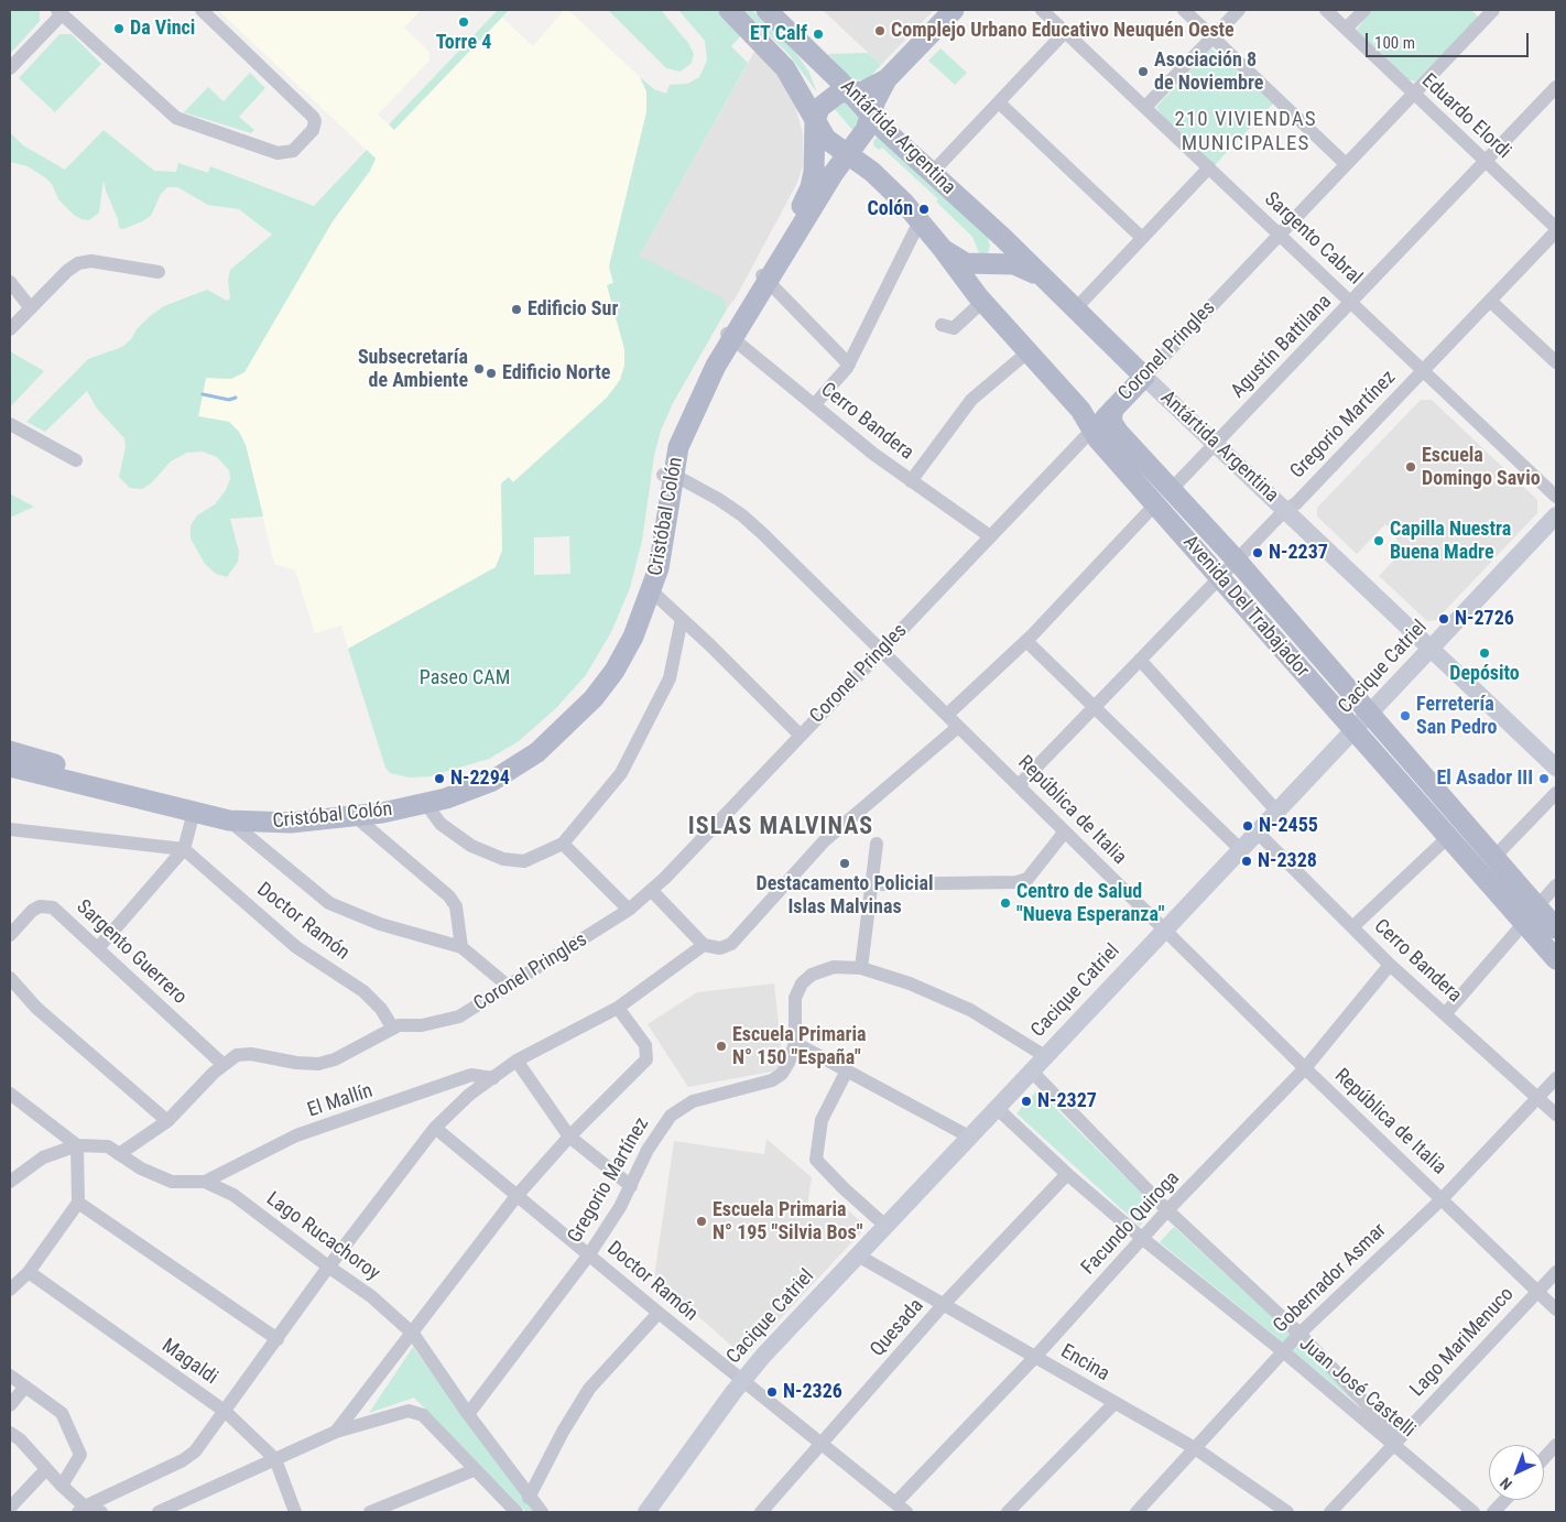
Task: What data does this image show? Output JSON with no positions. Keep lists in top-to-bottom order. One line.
{"streets":{"main road":["Antártida Argentina","Coronel Pringles","Cristóbal Colón","Avenida Del Trabajador"],"street":["Eduardo Elordi","Sargento Cabral","Agustín Battilana","Cerro Bandera","Gregorio Martínez","Cacique Catriel","República de Italia","Doctor Ramón","Sargento Guerrero","El Mallín","Facundo Quiroga","Lago Rucachoroy","Gobernador Asmar","Quesada","Lago MariMenuco","Magaldi","Encina","Juan José Castelli"]},"crossings":[["Eduardo Elordi","Agustín Battilana"],["Eduardo Elordi","Coronel Pringles"],["Eduardo Elordi","Gregorio Martínez"],["Antártida Argentina","Agustín Battilana"],["Antártida Argentina","Coronel Pringles"],["Antártida Argentina","Gregorio Martínez"],["Antártida Argentina","Cristóbal Colón"],["Antártida Argentina","Cacique Catriel"],["Sargento Cabral","Agustín Battilana"],["Sargento Cabral","Coronel Pringles"],["Sargento Cabral","Gregorio Martínez"],["Agustín Battilana","Avenida Del Trabajador"],["Coronel Pringles","Cerro Bandera"],["Coronel Pringles","Avenida Del Trabajador"],["Coronel Pringles","República de Italia"],["Coronel Pringles","Doctor Ramón"],["Coronel Pringles","Sargento Guerrero"],["Coronel Pringles","Lago Rucachoroy"],["Cerro Bandera","Cristóbal Colón"],["Cerro Bandera","Cacique Catriel"],["Cerro Bandera","Facundo Quiroga"],["Cerro Bandera","Gobernador Asmar"],["Gregorio Martínez","Avenida Del Trabajador"],["Gregorio Martínez","República de Italia"],["Gregorio Martínez","Doctor Ramón"],["Gregorio Martínez","Lago Rucachoroy"],["Cristóbal Colón","República de Italia"],["Avenida Del Trabajador","Cacique Catriel"],["Cacique Catriel","República de Italia"],["Cacique Catriel","Doctor Ramón"],["Cacique Catriel","Encina"],["Cacique Catriel","Juan José Castelli"],["República de Italia","Facundo Quiroga"],["República de Italia","Gobernador Asmar"],["República de Italia","Lago MariMenuco"],["Doctor Ramón","Facundo Quiroga"],["Doctor Ramón","Quesada"],["El Mallín","Lago Rucachoroy"],["Facundo Quiroga","Encina"],["Facundo Quiroga","Juan José Castelli"],["Gobernador Asmar","Encina"],["Gobernador Asmar","Juan José Castelli"],["Quesada","Encina"],["Quesada","Juan José Castelli"],["Lago MariMenuco","Juan José Castelli"]],"districts":["210 VIVIENDAS MUNICIPALES","ISLAS MALVINAS"],"parks":["Paseo CAM"],"places":["Torre 4","Da Vinci","Complejo Urbano Educativo Neuquén Oeste","ET Calf","Asociación 8 de Noviembre","Colón","Edificio Sur","Subsecretaría de Ambiente","Edificio Norte","Escuela Domingo Savio","Capilla Nuestra Buena Madre","N-2237","N-2726","Depósito","Ferretería San Pedro","N-2294","El Asador III","N-2455","N-2328","Destacamento Policial Islas Malvinas","Centro de Salud \"Nueva Esperanza\"","Escuela Primaria N° 150 \"España\"","N-2327","Escuela Primaria N° 195 \"Silvia Bos\"","N-2326"],"scale_bar":"100 m","north":"bottom left"}
